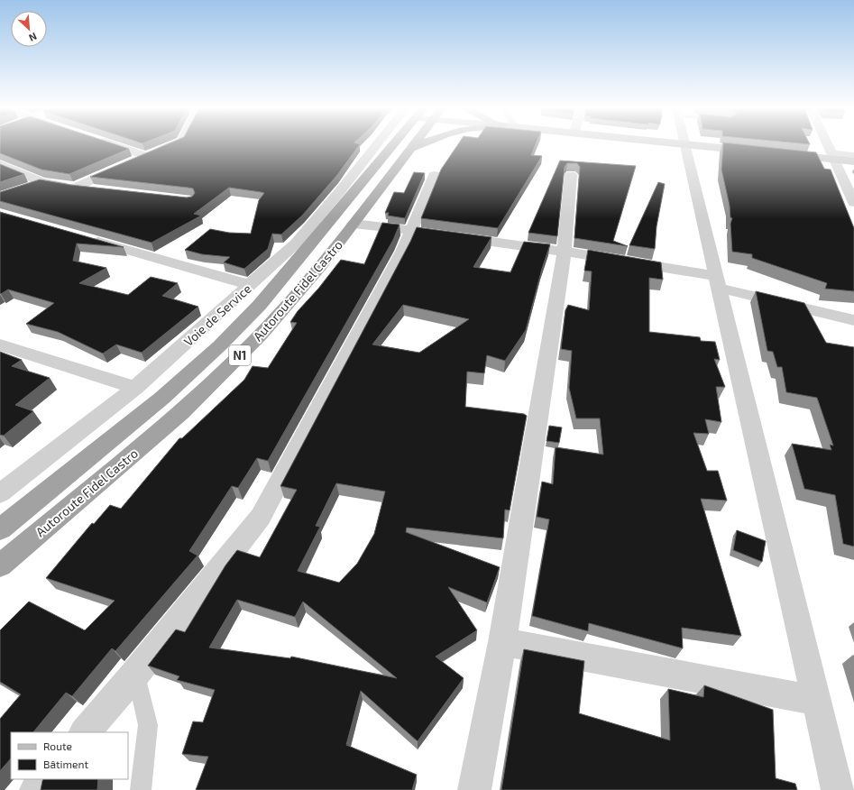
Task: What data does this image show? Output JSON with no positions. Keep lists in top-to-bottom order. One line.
{"streets":{"highway":["Autoroute Fidel Castro","N1"],"street":["Voie de Service"]},"legend":["Route","Bâtiment"],"north":"bottom right"}
